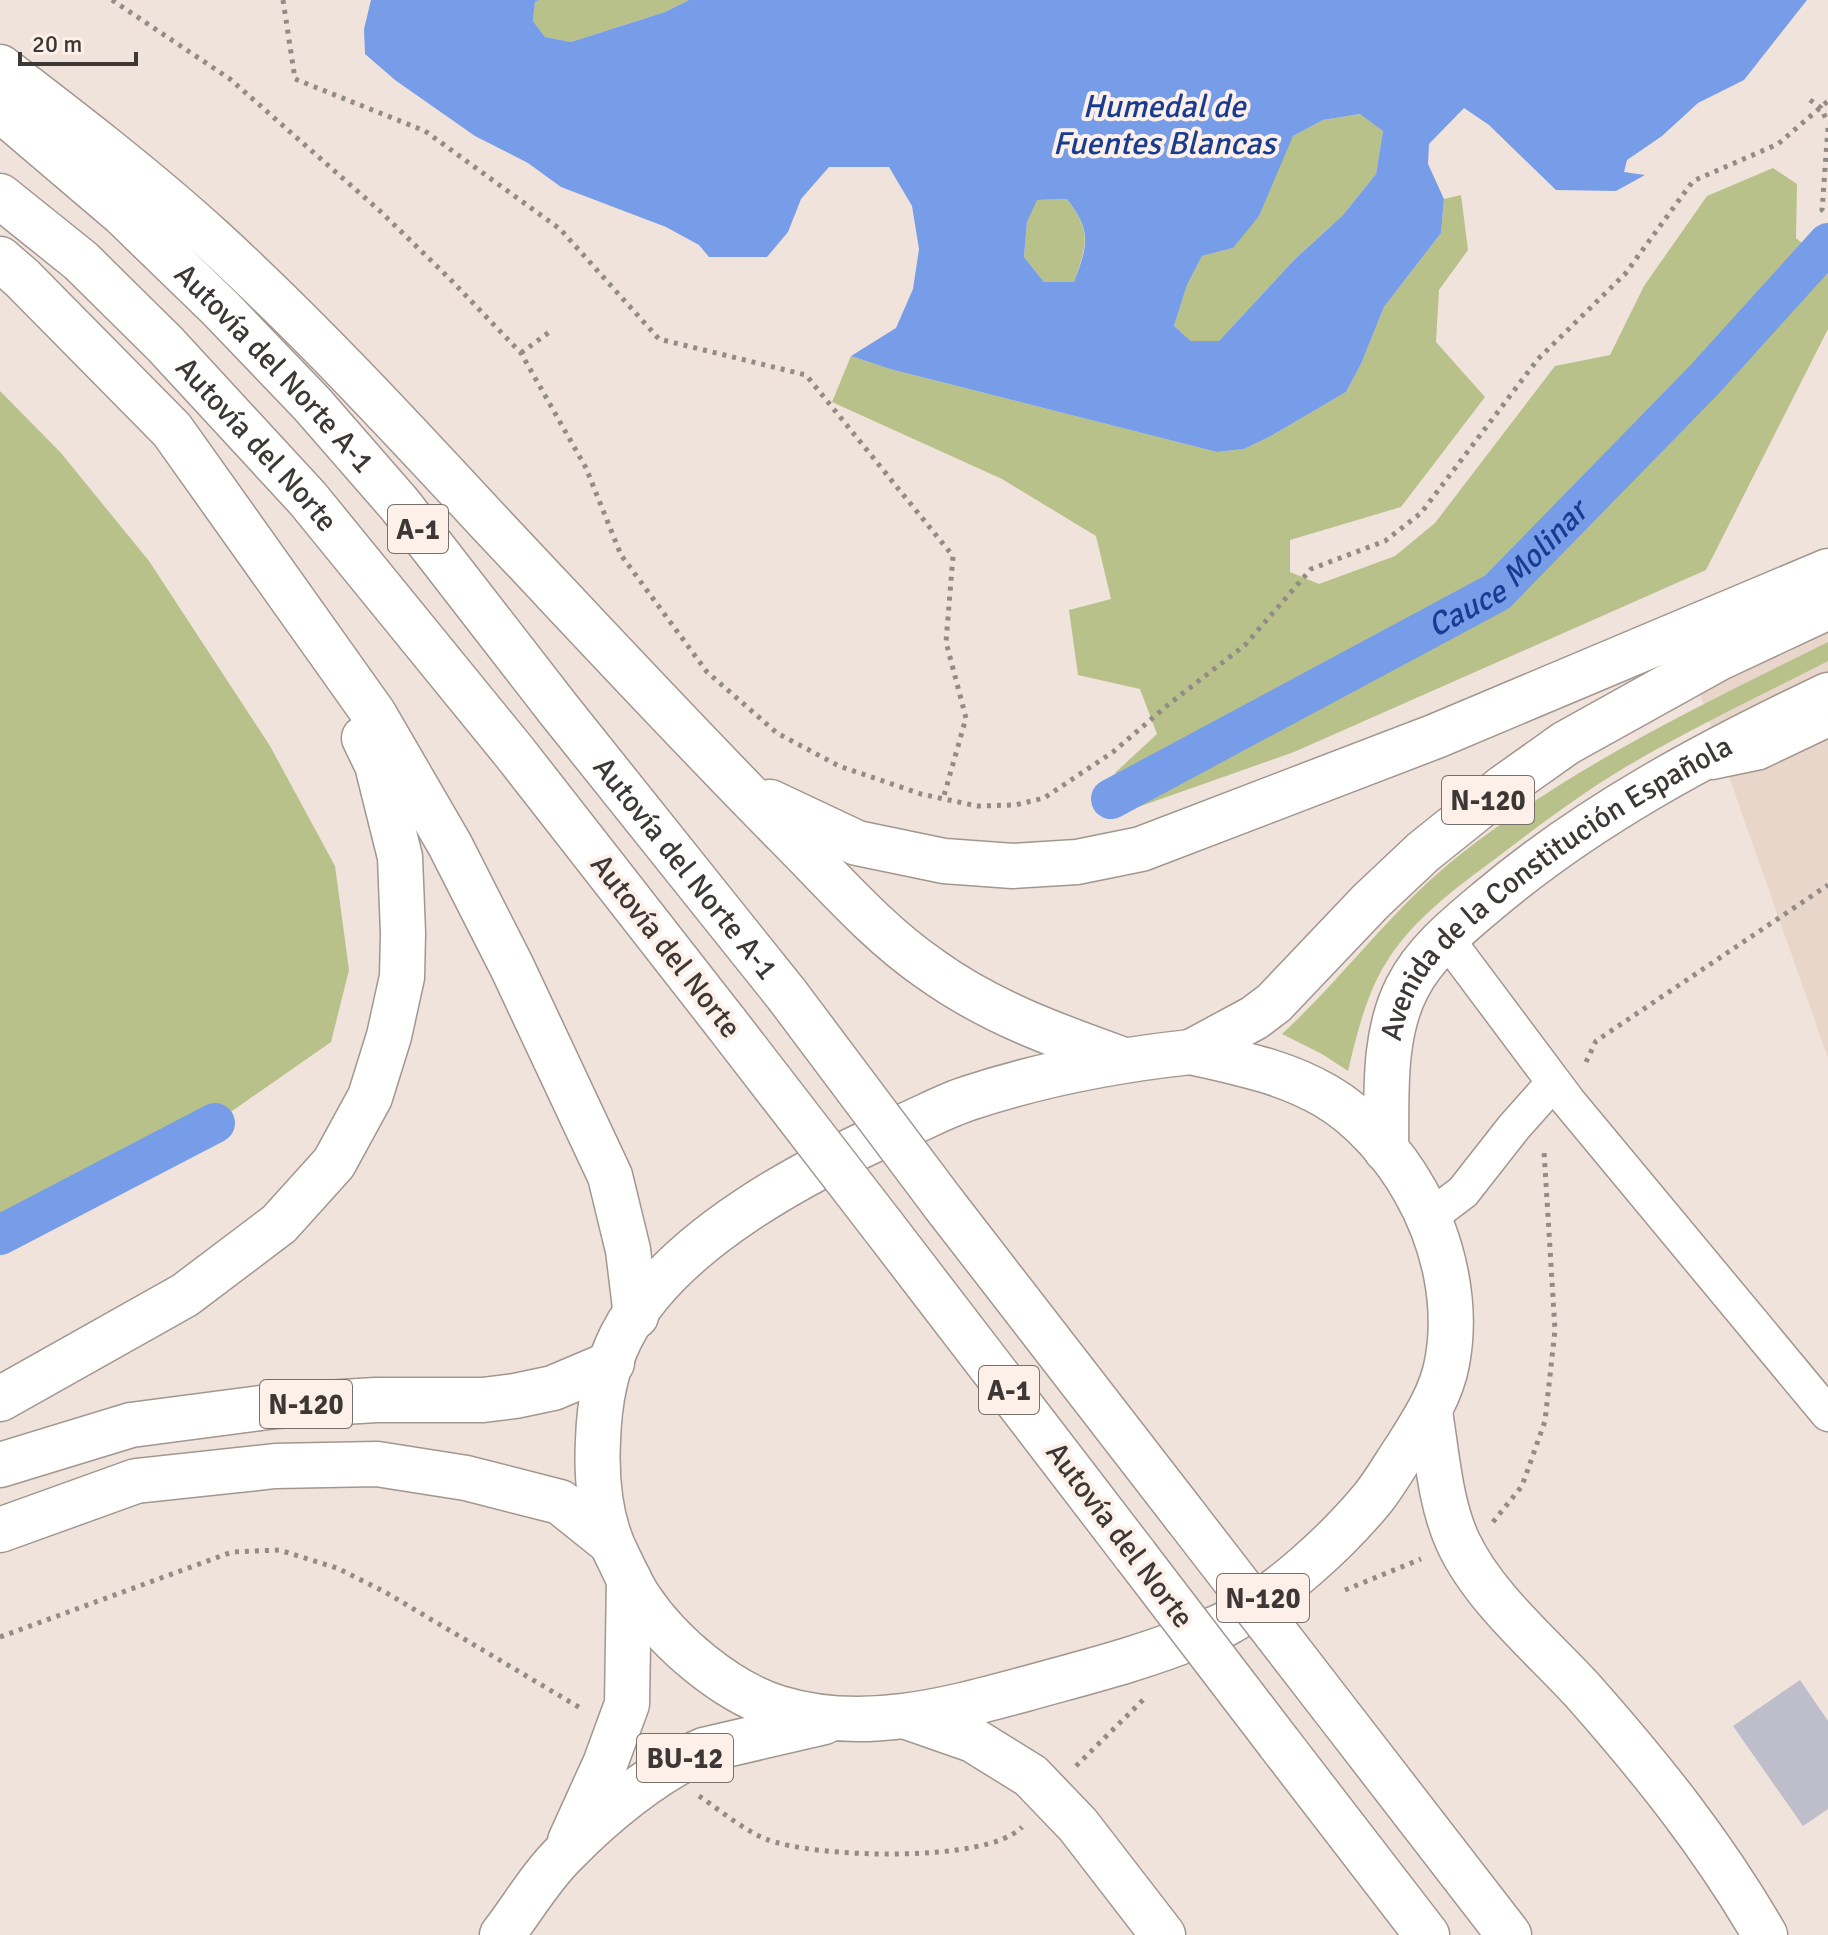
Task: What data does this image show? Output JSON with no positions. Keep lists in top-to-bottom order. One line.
{"streets":{"highway":["Autovía del Norte A-1","Autovía del Norte","A-1","N-120","Avenida de la Constitución Española","BU-12"]},"crossings":[["Autovía del Norte A-1","Autovía del Norte"],["N-120","Avenida de la Constitución Española"],["N-120","BU-12"]],"water":["Humedal de Fuentes Blancas","Cauce Molinar"],"scale_bar":"20 m"}
